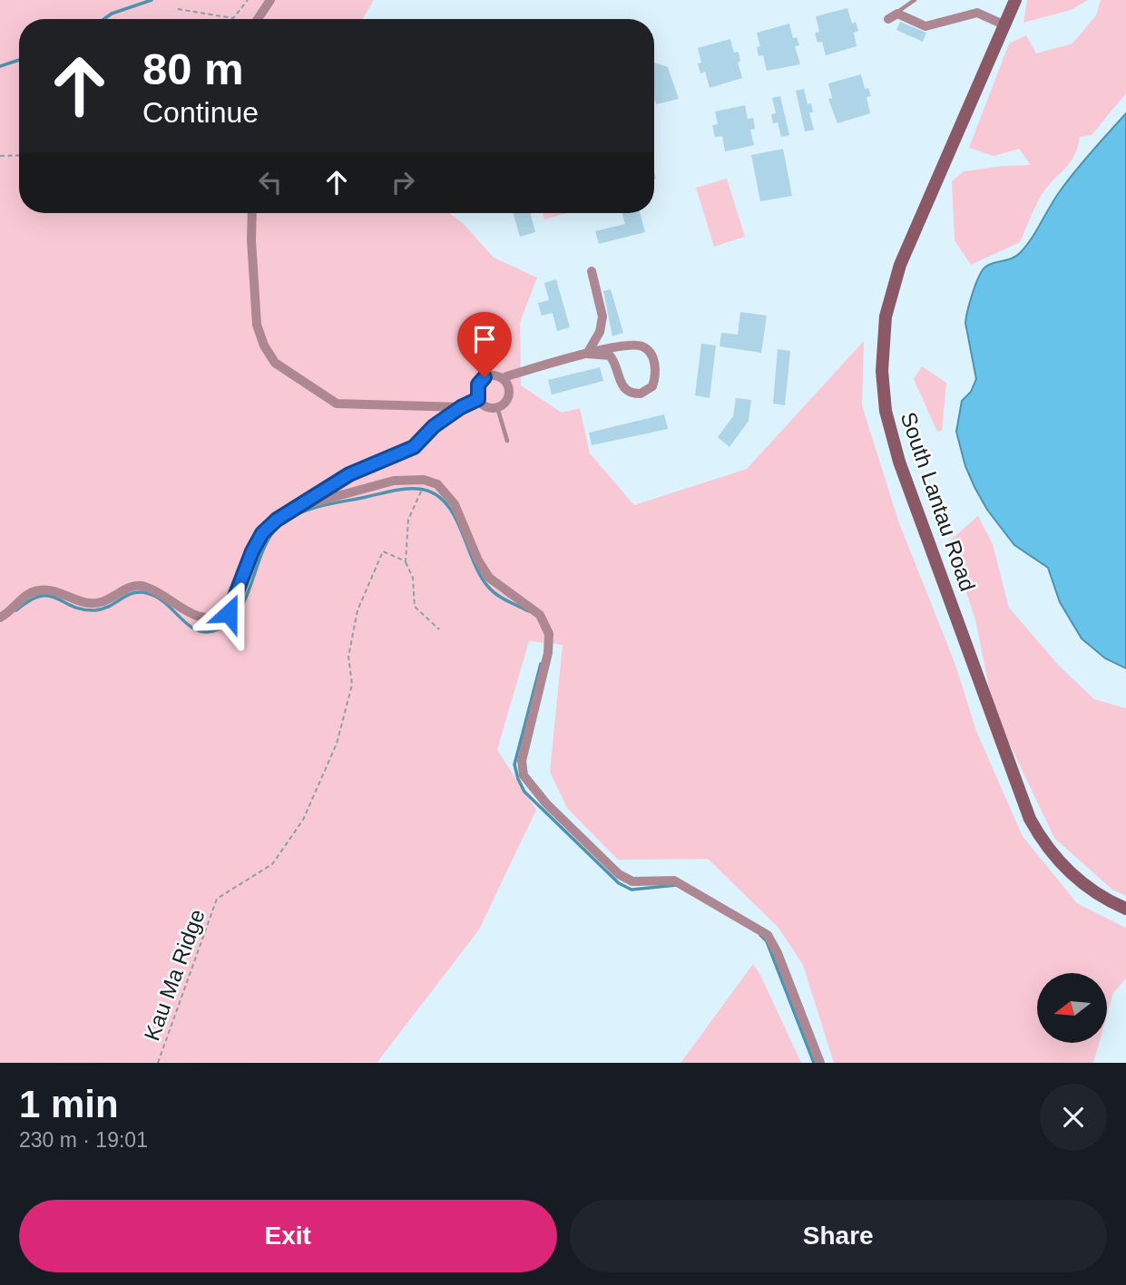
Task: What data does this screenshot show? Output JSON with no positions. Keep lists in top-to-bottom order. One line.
{"streets":{"main road":["South Lantau Road"],"path":["Kau Ma Ridge"]},"north":"left","page":{"turn":["80 m","Continue"],"heading":["1 min","230 m · 19:01"],"buttons":["Exit","Share"]}}
